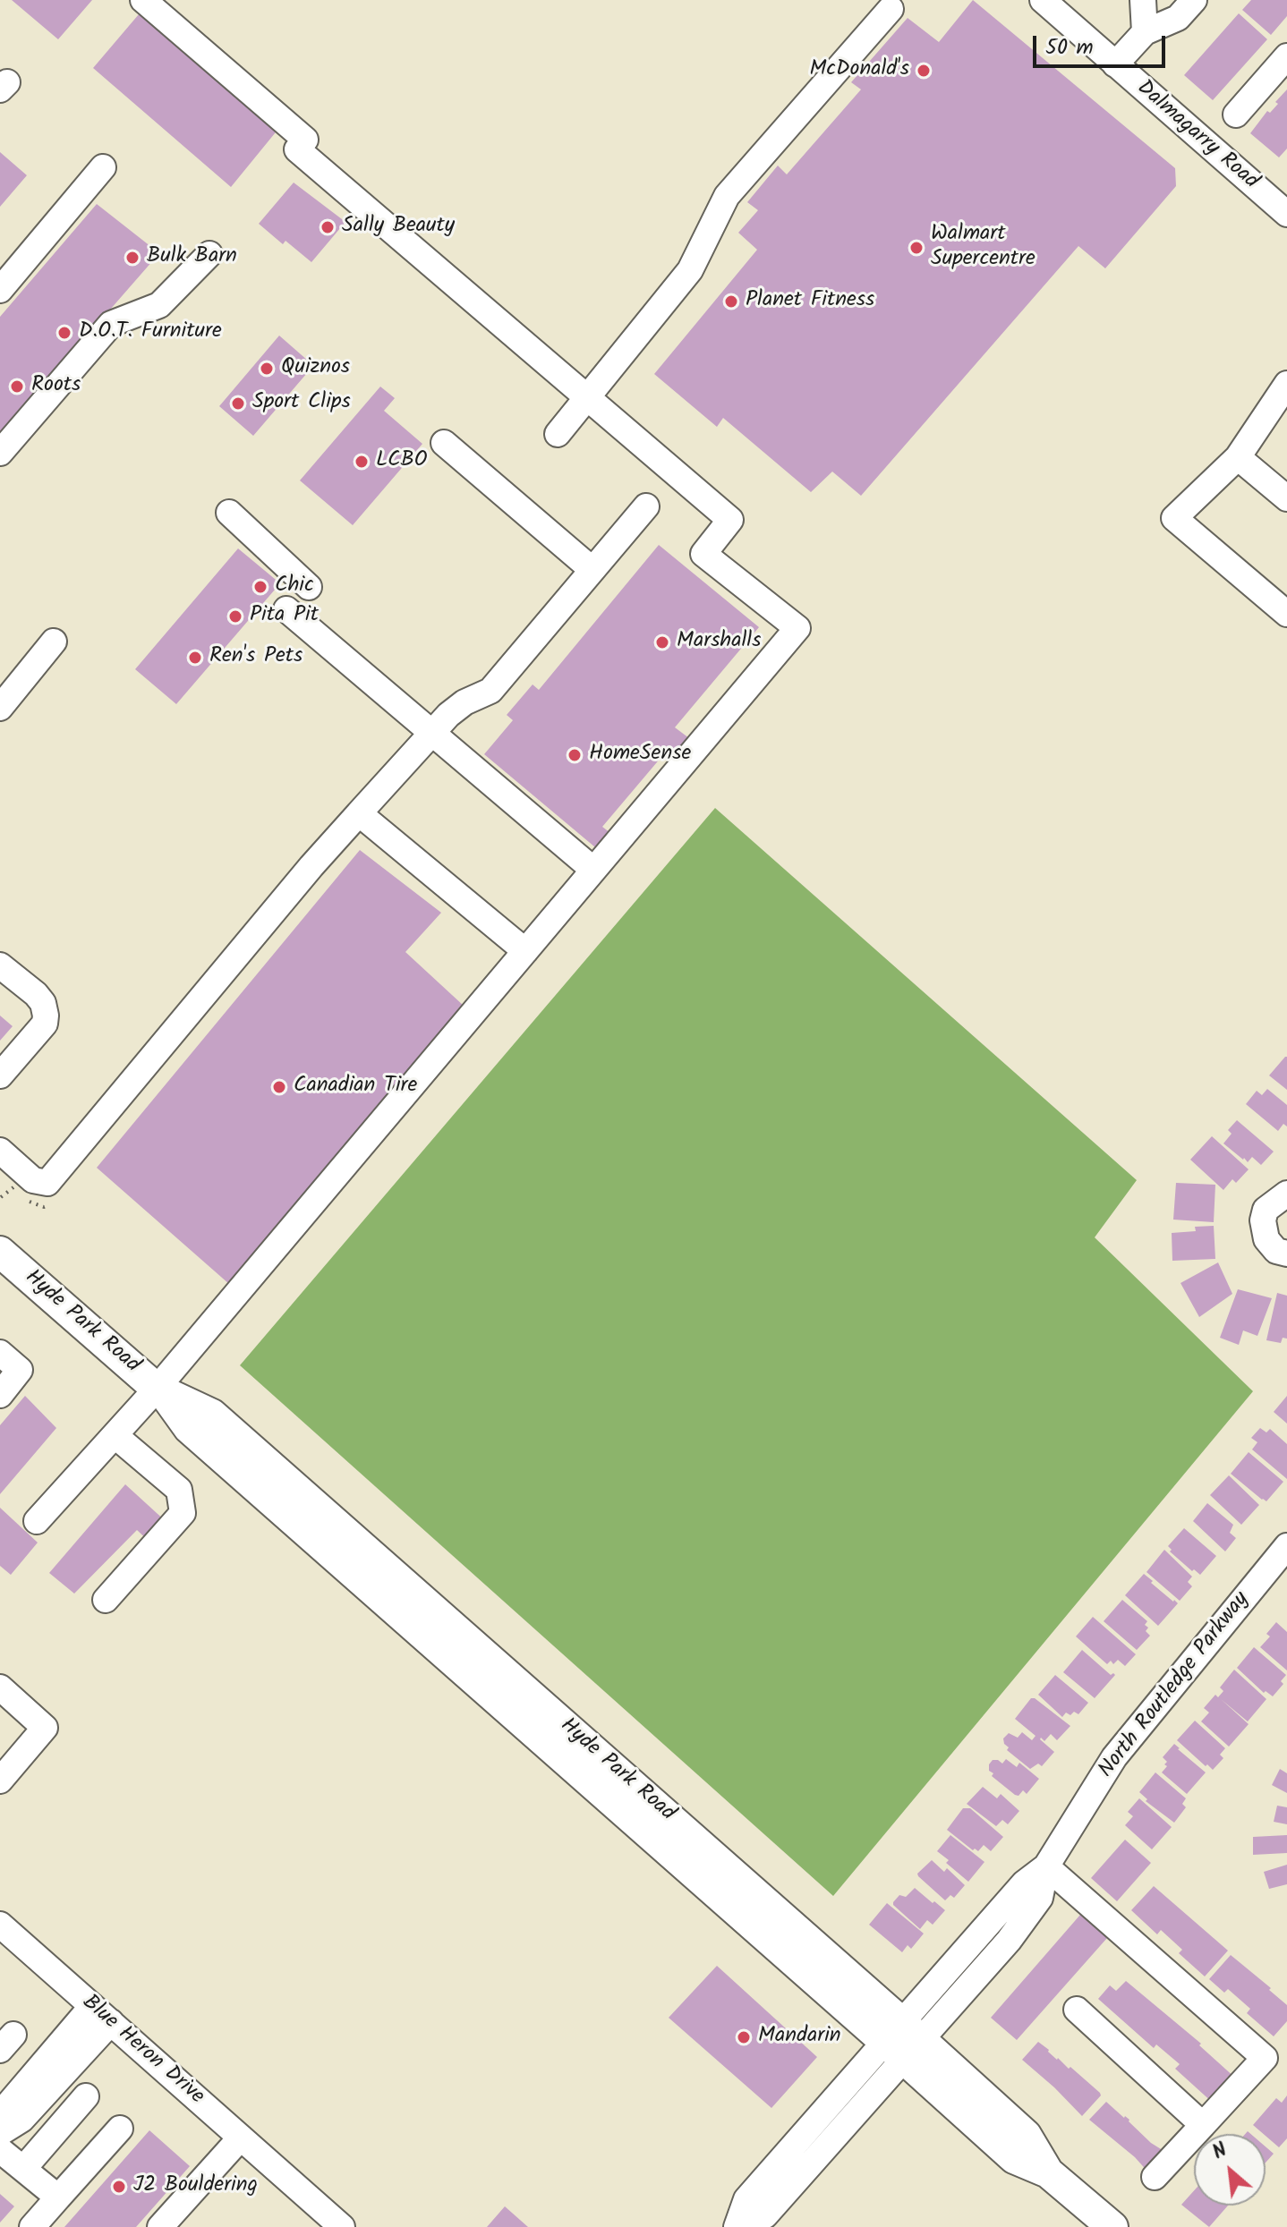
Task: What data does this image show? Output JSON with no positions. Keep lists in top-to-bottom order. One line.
{"streets":{"main road":["Hyde Park Road"],"street":["Dalmagarry Road","North Routledge Parkway","Blue Heron Drive"]},"crossings":[["Hyde Park Road","North Routledge Parkway"]],"places":["McDonald's","Sally Beauty","Walmart Supercentre","Bulk Barn","Planet Fitness","D.O.T. Furniture","Quiznos","Roots","Sport Clips","LCBO","Chic","Pita Pit","Marshalls","Ren's Pets","HomeSense","Canadian Tire","Mandarin","J2 Bouldering"],"scale_bar":"50 m","north":"top left"}
